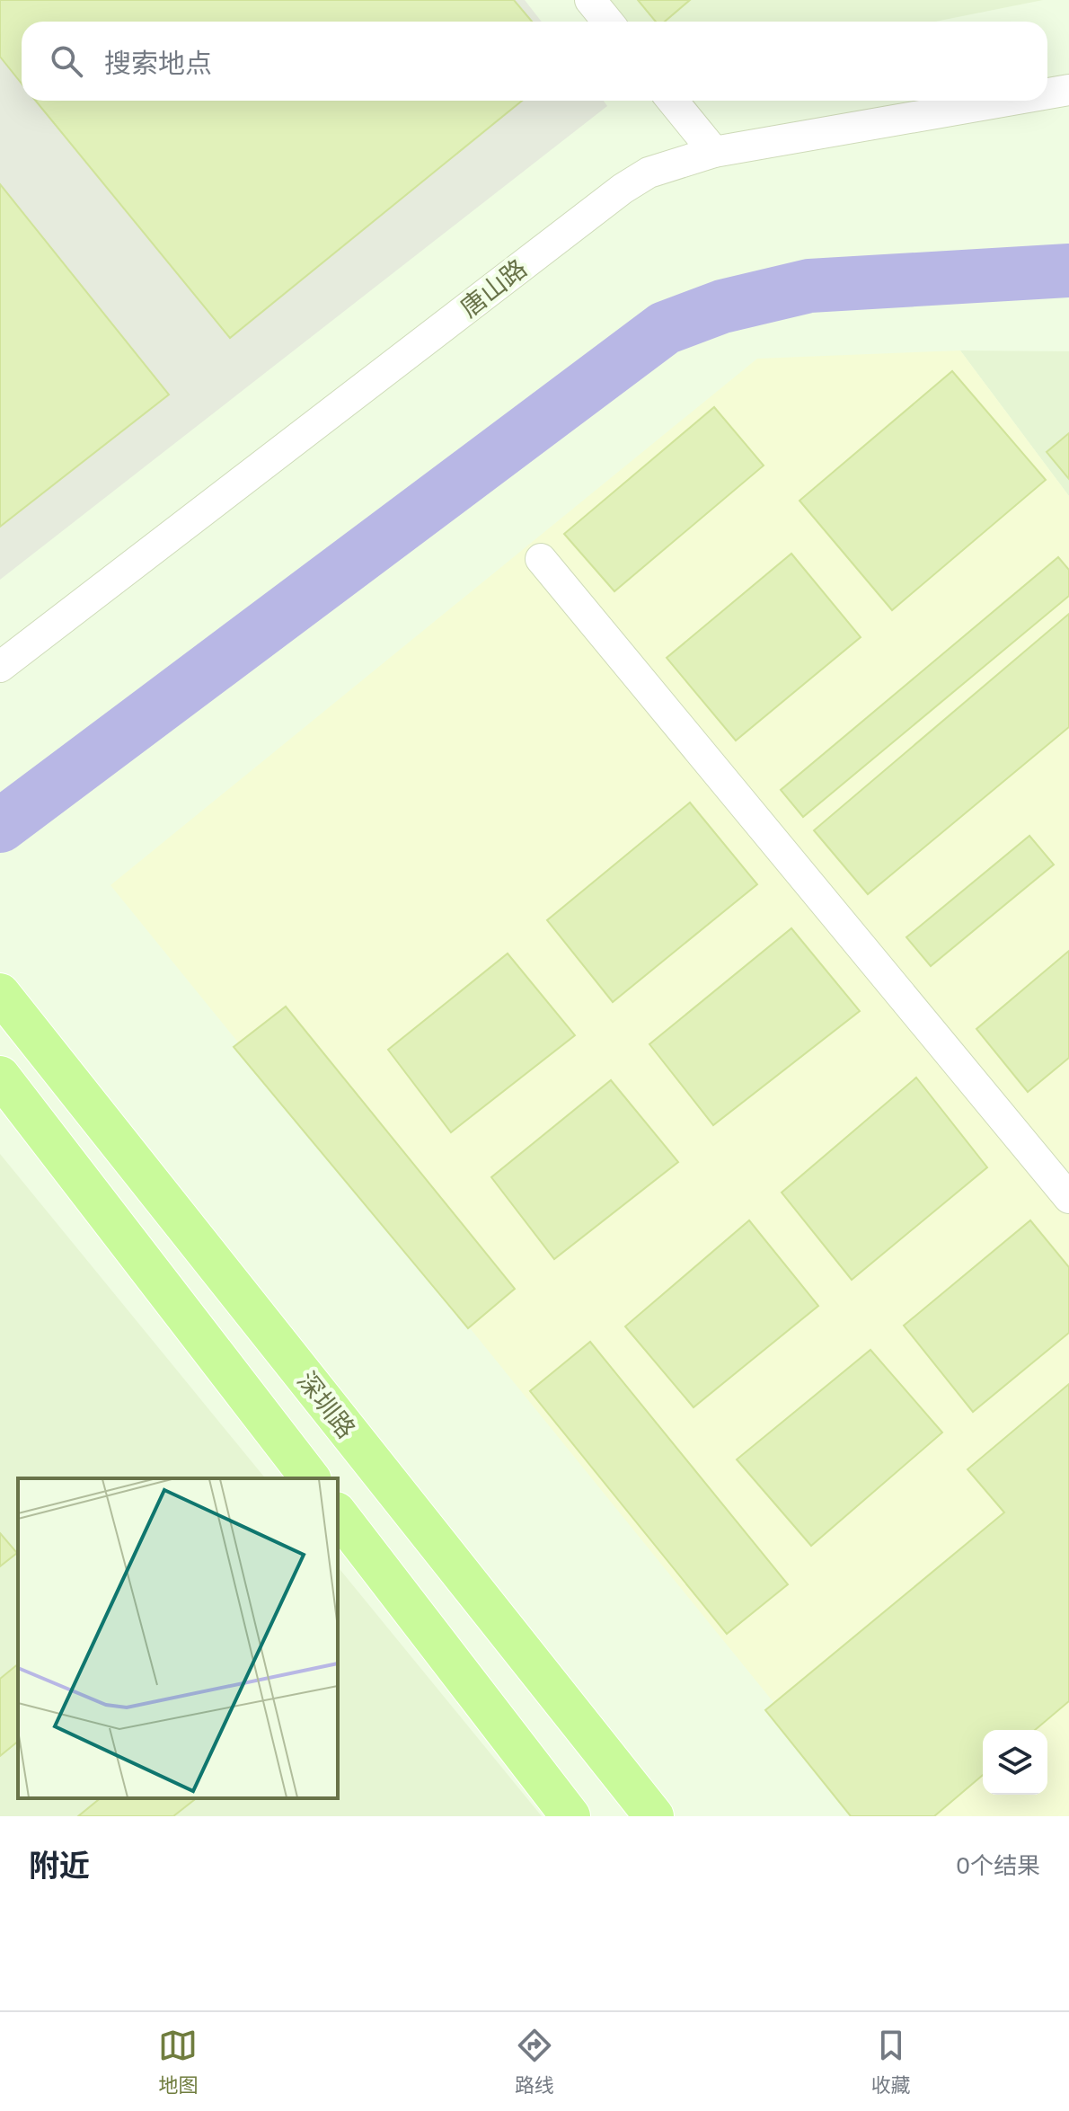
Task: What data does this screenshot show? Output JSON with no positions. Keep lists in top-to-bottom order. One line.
{"streets":{"main road":["深圳路"],"street":["唐山路"]},"page":{"search":"搜索地点","heading":["附近","0个结果"],"nav":["地图","路线","收藏"]}}
